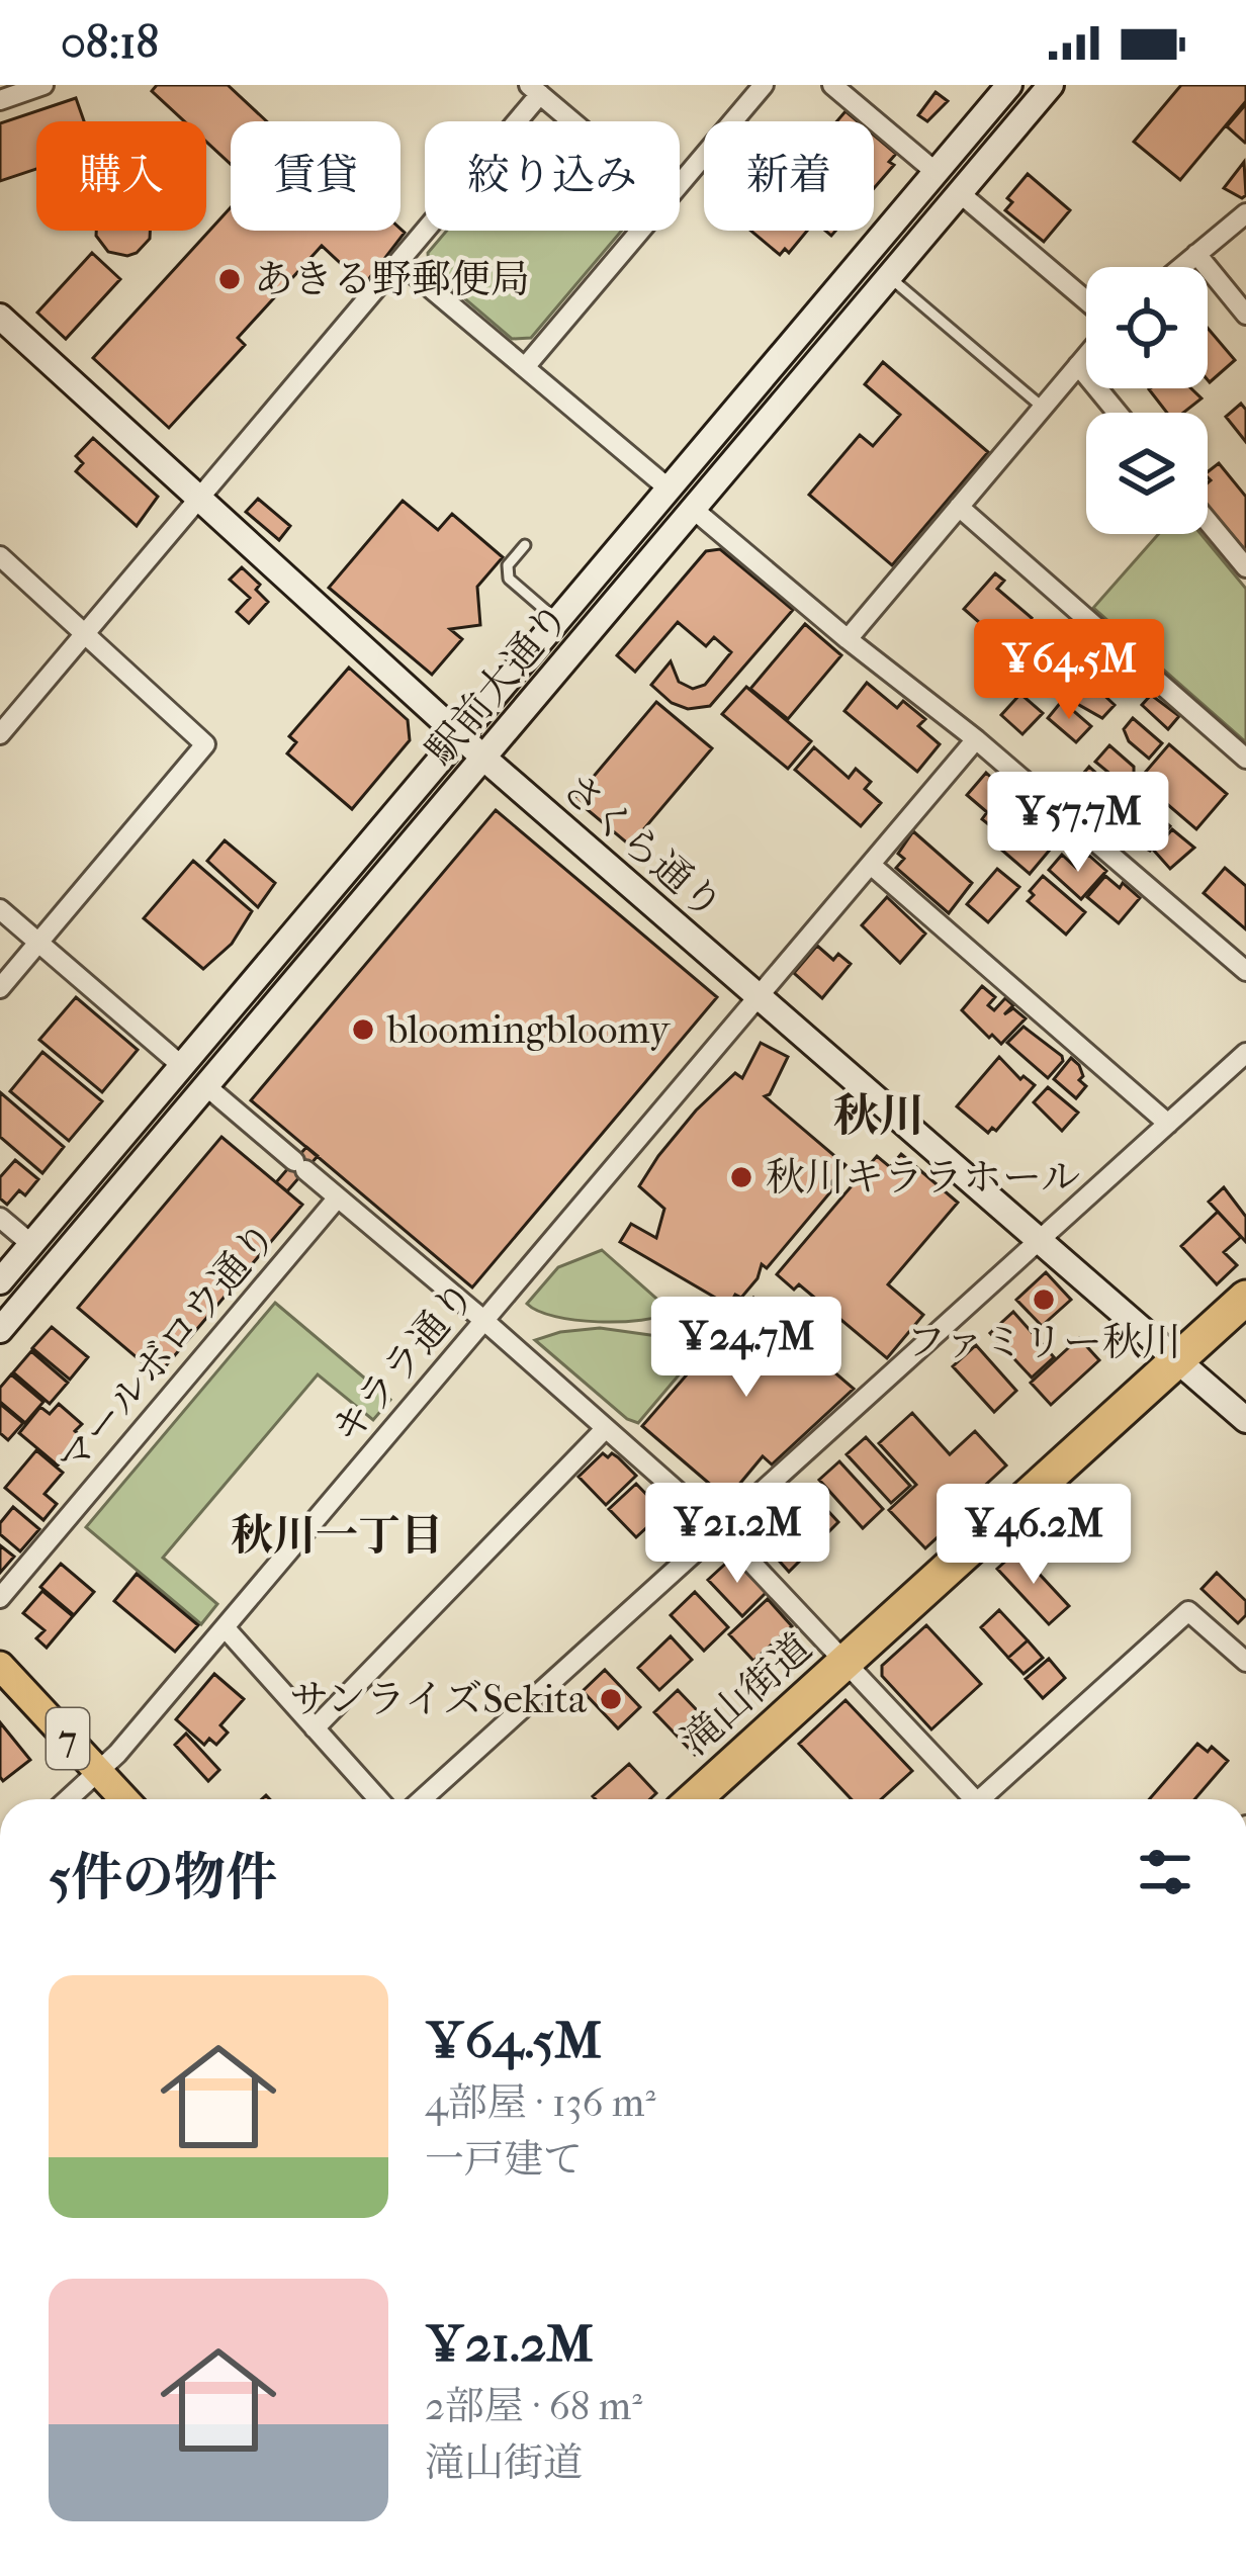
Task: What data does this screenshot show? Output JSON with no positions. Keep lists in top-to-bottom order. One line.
{"streets":{"highway":["滝山街道"],"main road":["7"],"street":["駅前大通り","さくら通り","マールボロウ通り","キララ通り"]},"crossings":[["駅前大通り","さくら通り"],["さくら通り","キララ通り"],["さくら通り","滝山街道"],["キララ通り","7"]],"districts":["秋川","秋川一丁目"],"places":["あきる野郵便局","bloomingbloomy","秋川キララホール","ファミリー秋川","サンライズSekita"],"page":{"status":"08:18","chip":["購入","賃貸","絞り込み","新着"],"price":["¥64.5M","¥57.7M","¥24.7M","¥21.2M","¥46.2M"],"heading":"5件の物件","list":[{"name":"¥64.5M","note":"4部屋 · 136 m² · 一戸建て"},{"name":"¥21.2M","note":"2部屋 · 68 m² · 滝山街道"}]}}
